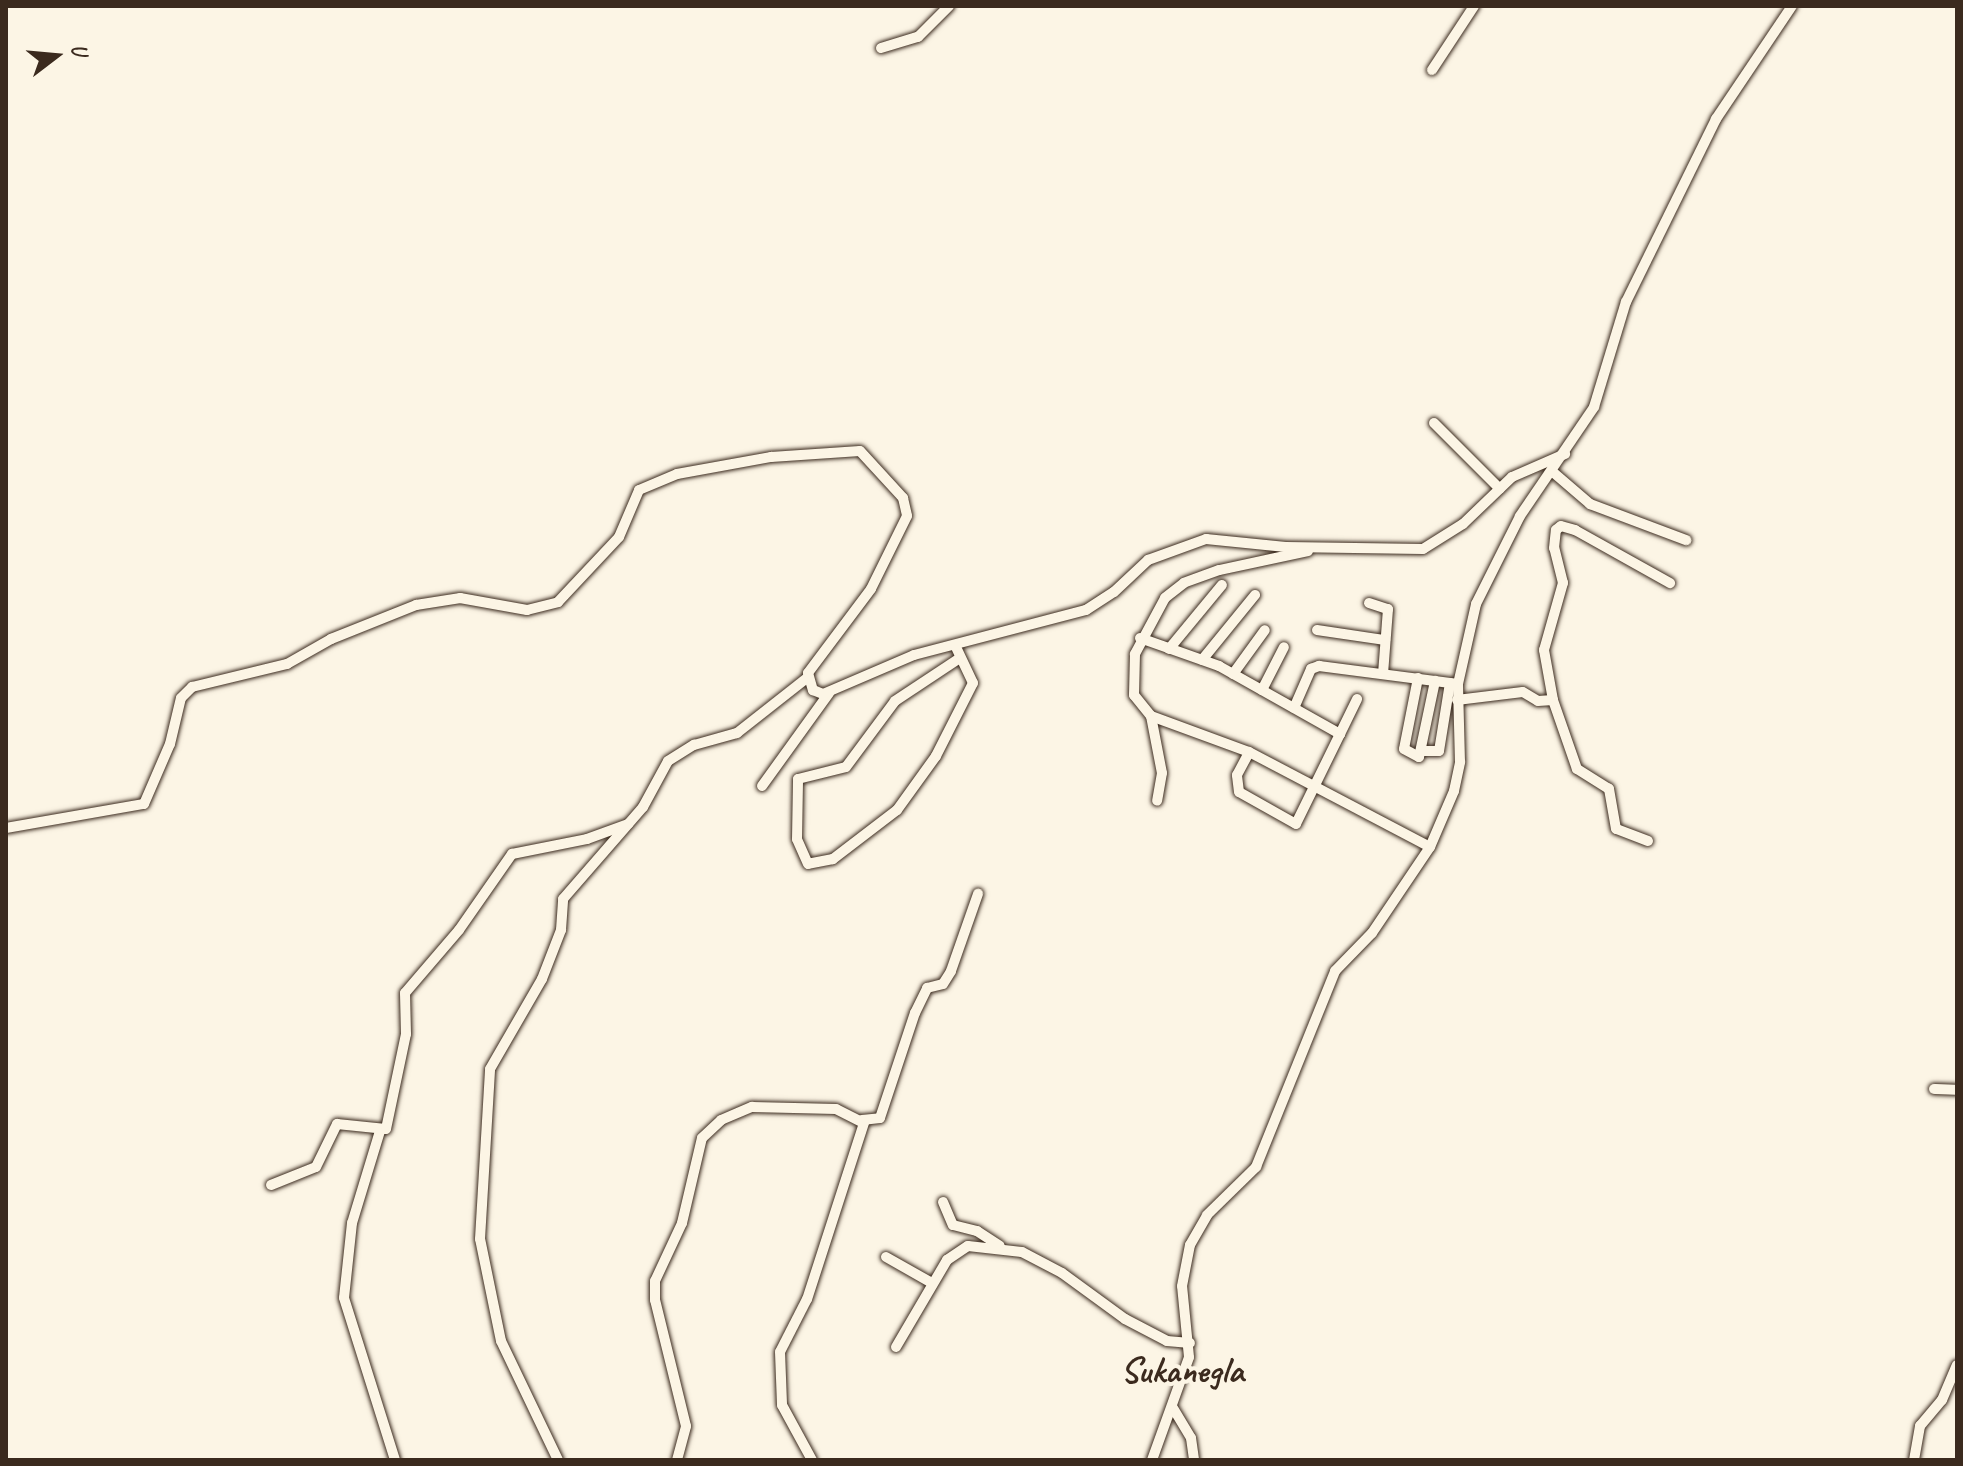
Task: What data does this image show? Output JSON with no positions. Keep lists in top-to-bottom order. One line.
{"districts":["Sukanegla"],"north":"right"}
